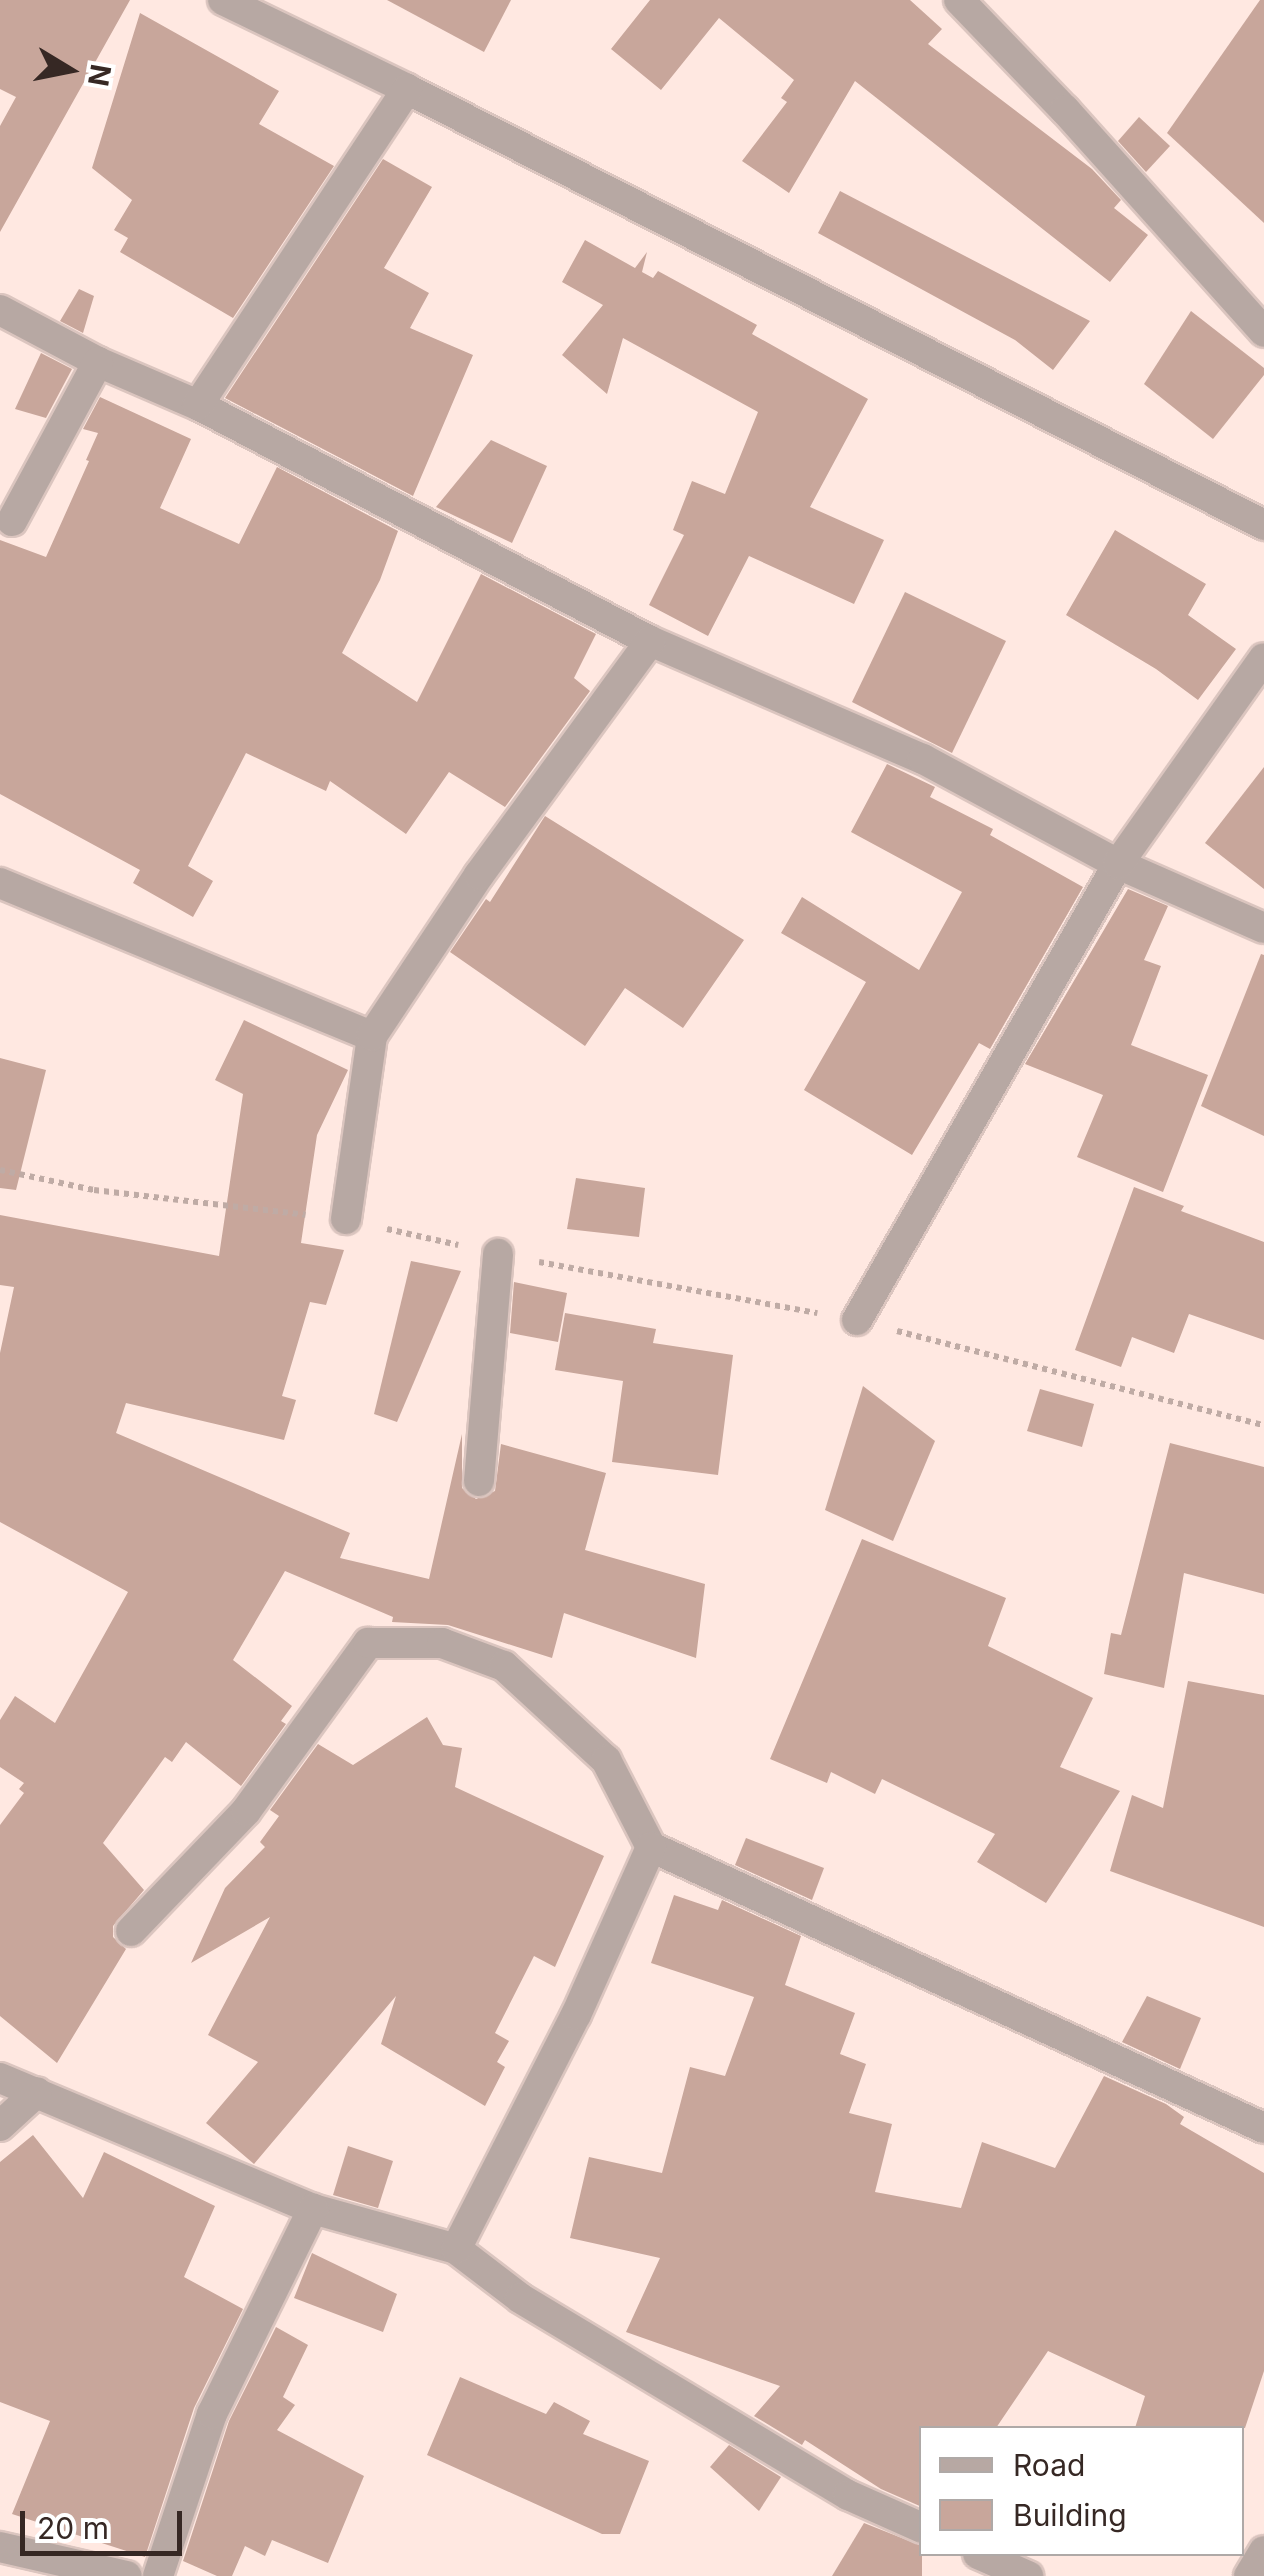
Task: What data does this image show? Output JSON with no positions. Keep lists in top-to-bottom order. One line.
{"legend":["Road","Building"],"scale_bar":"20 m","north":"right"}
